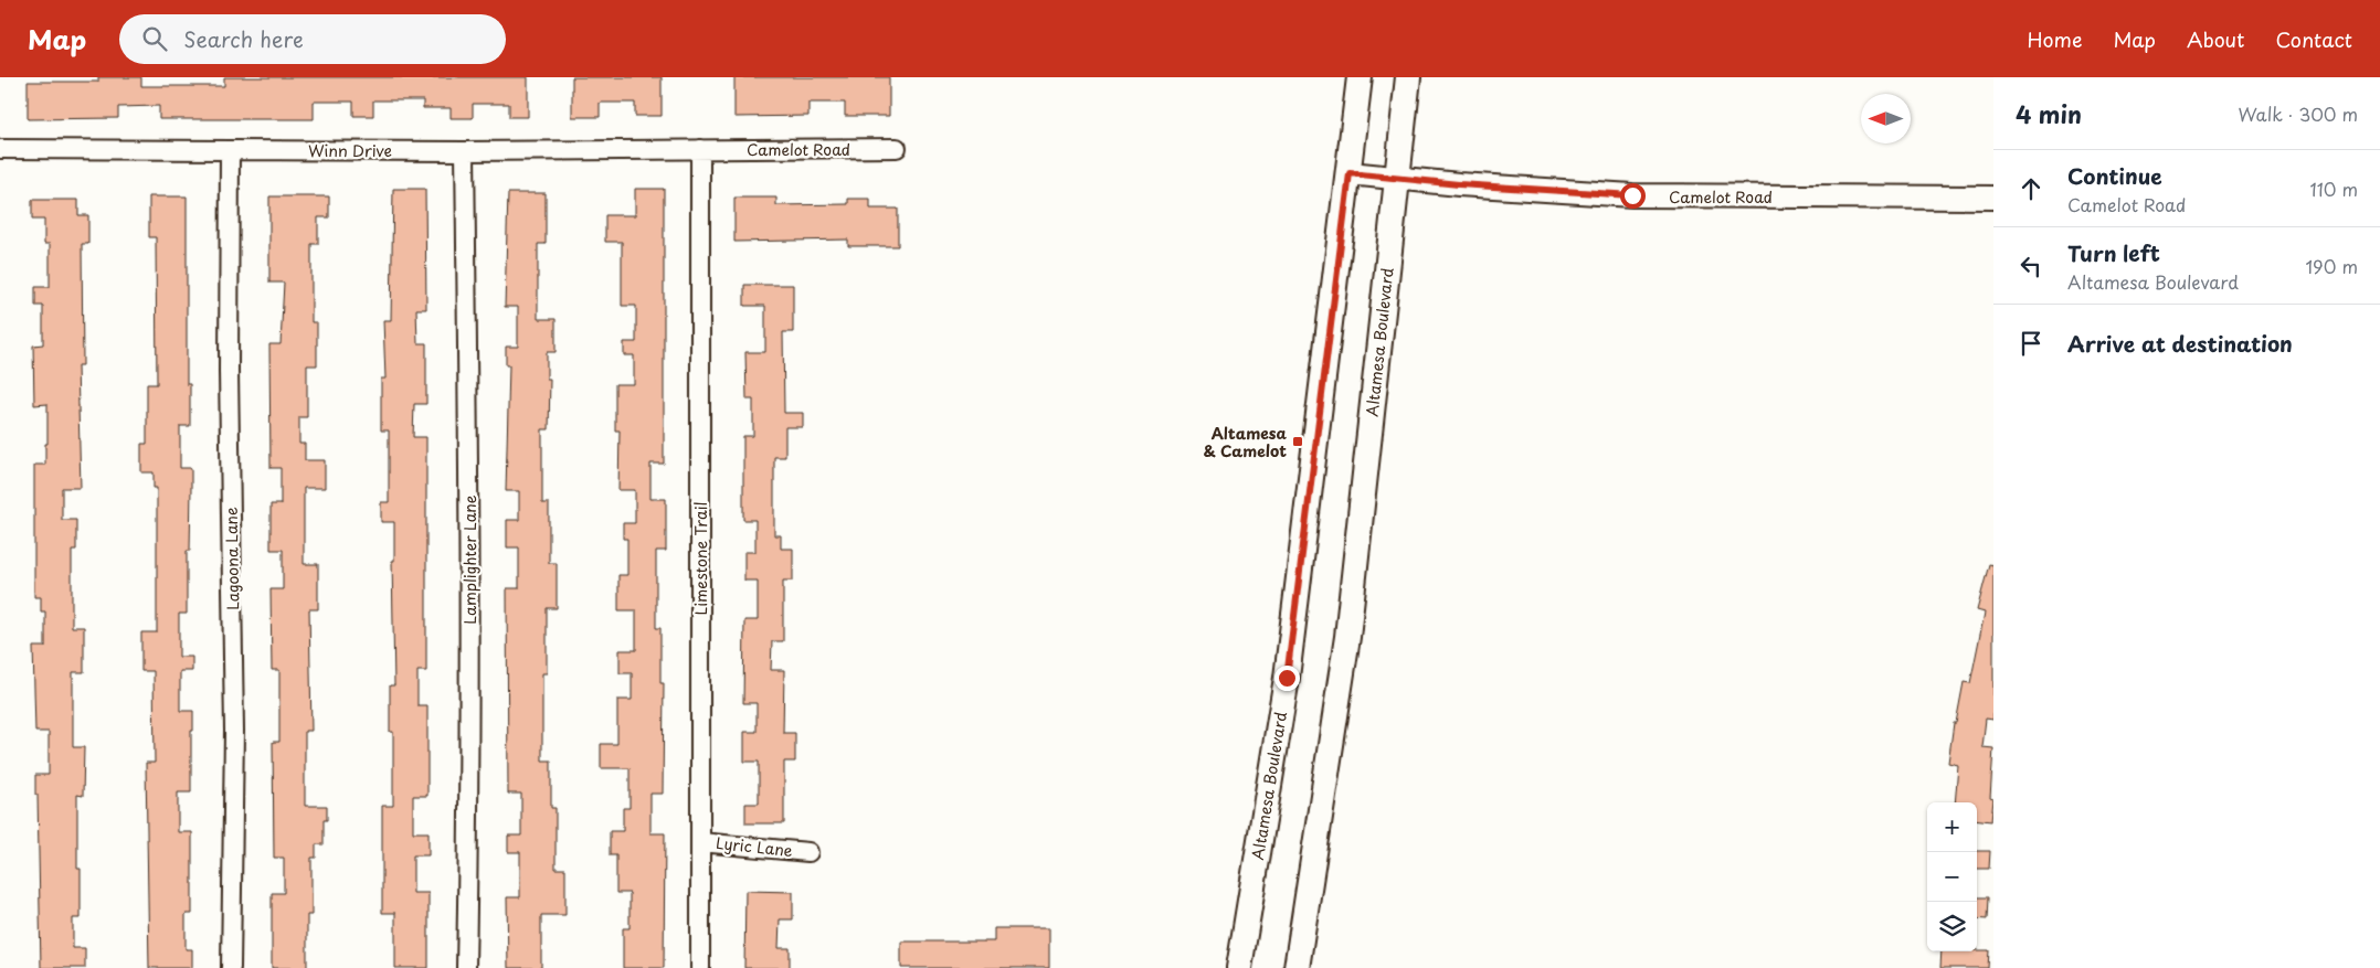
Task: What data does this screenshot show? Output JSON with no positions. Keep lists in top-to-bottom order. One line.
{"streets":{"main road":["Altamesa Boulevard"],"street":["Camelot Road","Winn Drive","Lagoona Lane","Limestone Trail","Lamplighter Lane","Lyric Lane"]},"crossings":[["Camelot Road","Winn Drive"],["Camelot Road","Altamesa Boulevard"],["Camelot Road","Limestone Trail"],["Winn Drive","Lagoona Lane"],["Winn Drive","Limestone Trail"],["Winn Drive","Lamplighter Lane"],["Limestone Trail","Lyric Lane"]],"places":{"transit":["Altamesa & Camelot"]},"north":"left","page":{"header":"Map","search":"Search here","nav":["Home","Map","About","Contact"],"heading":["4 min","Walk · 300 m"],"list":[["Continue","Camelot Road","110 m"],["Turn left","Altamesa Boulevard","190 m"],"Arrive at destination"],"map_buttons":["+","−"]}}
